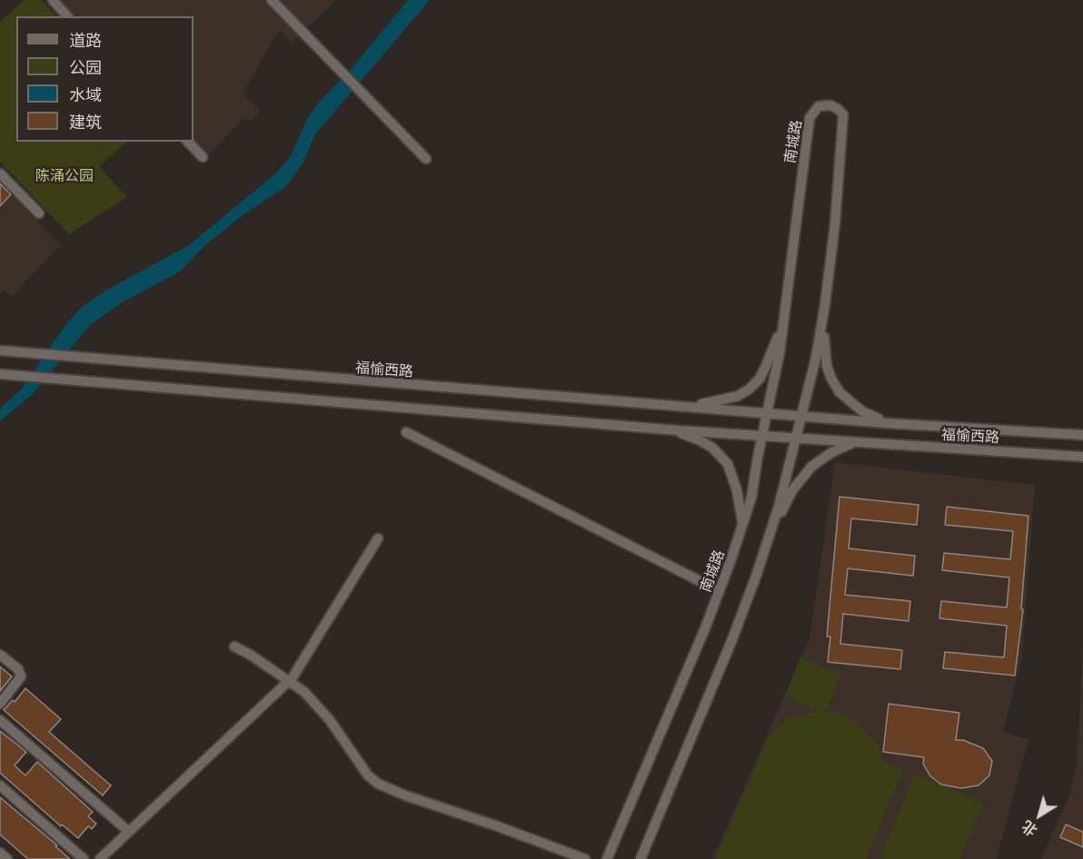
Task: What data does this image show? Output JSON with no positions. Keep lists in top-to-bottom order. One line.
{"streets":{"street":["南城路","福愉西路"]},"crossings":[["南城路","福愉西路"]],"parks":["陈涌公园"],"legend":["道路","公园","水域","建筑"],"north":"bottom left"}
